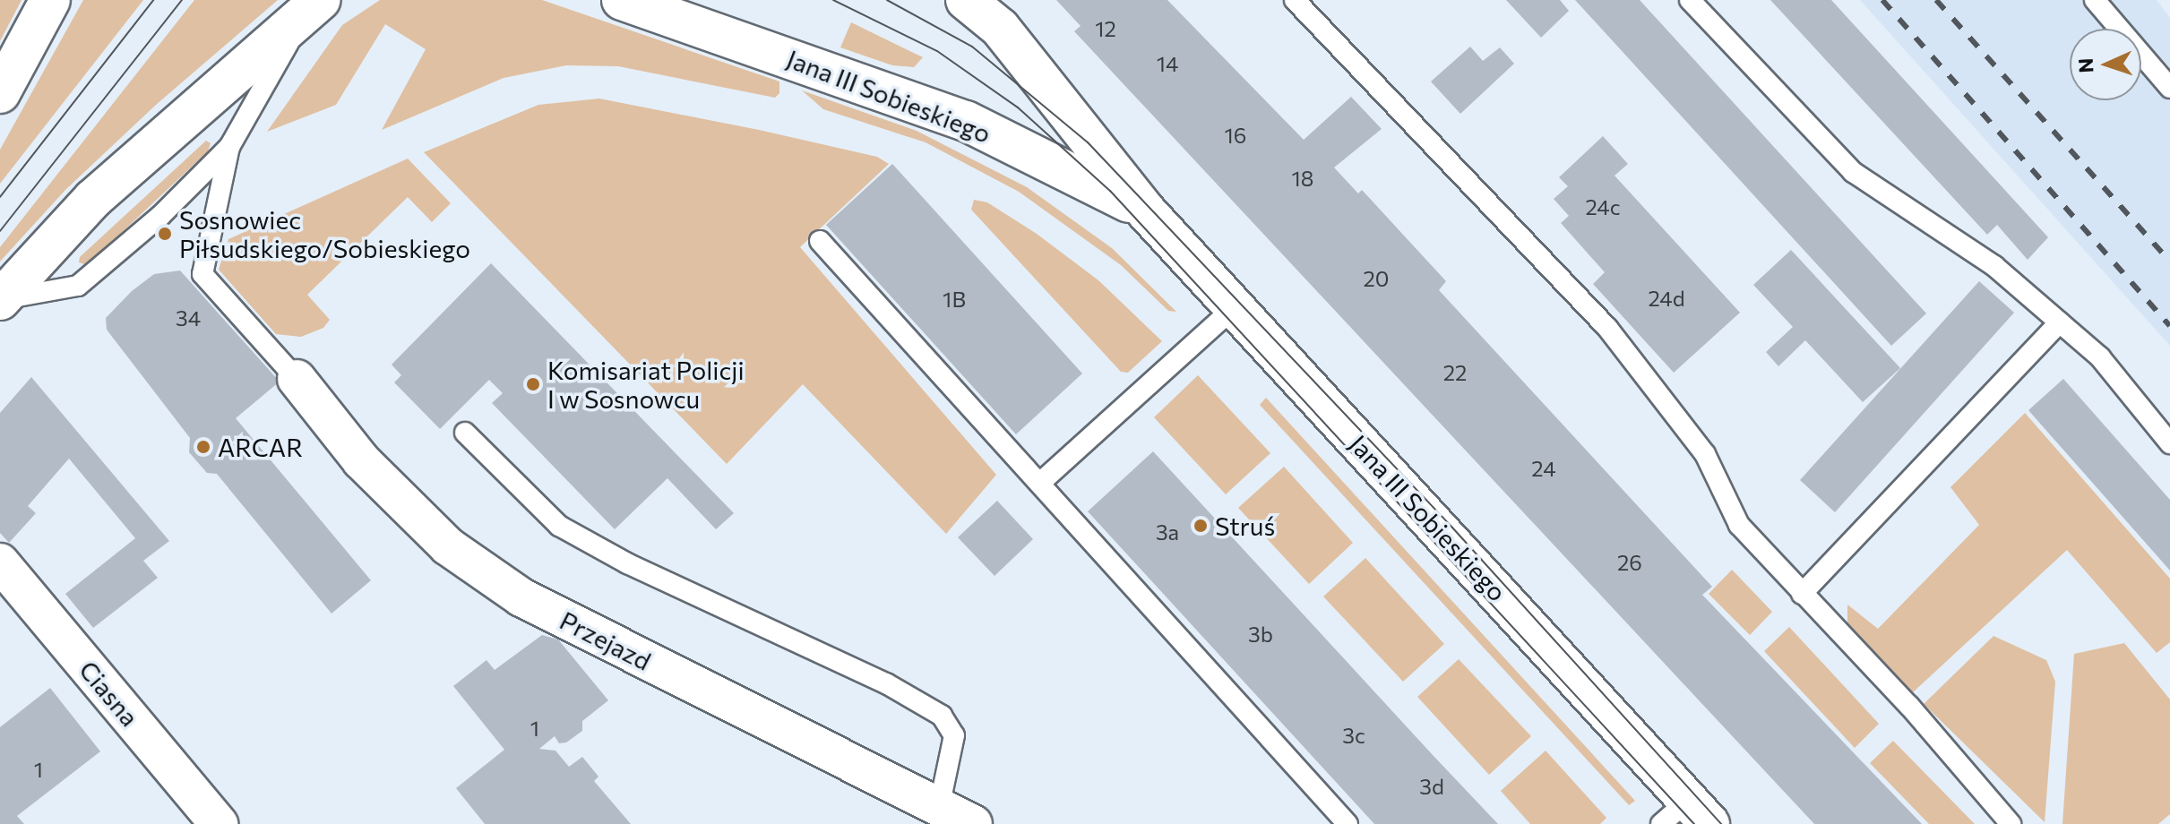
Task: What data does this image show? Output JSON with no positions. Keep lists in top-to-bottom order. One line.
{"streets":{"street":["Jana III Sobieskiego","Przejazd","Ciasna"]},"places":["Sosnowiec Piłsudskiego/Sobieskiego","Komisariat Policji I w Sosnowcu","ARCAR","Struś"],"house_numbers":["12","14","16","18","24c","20","24d","1B","34","22","24","3a","26","3b","1","3c","1","3d"],"north":"left"}
